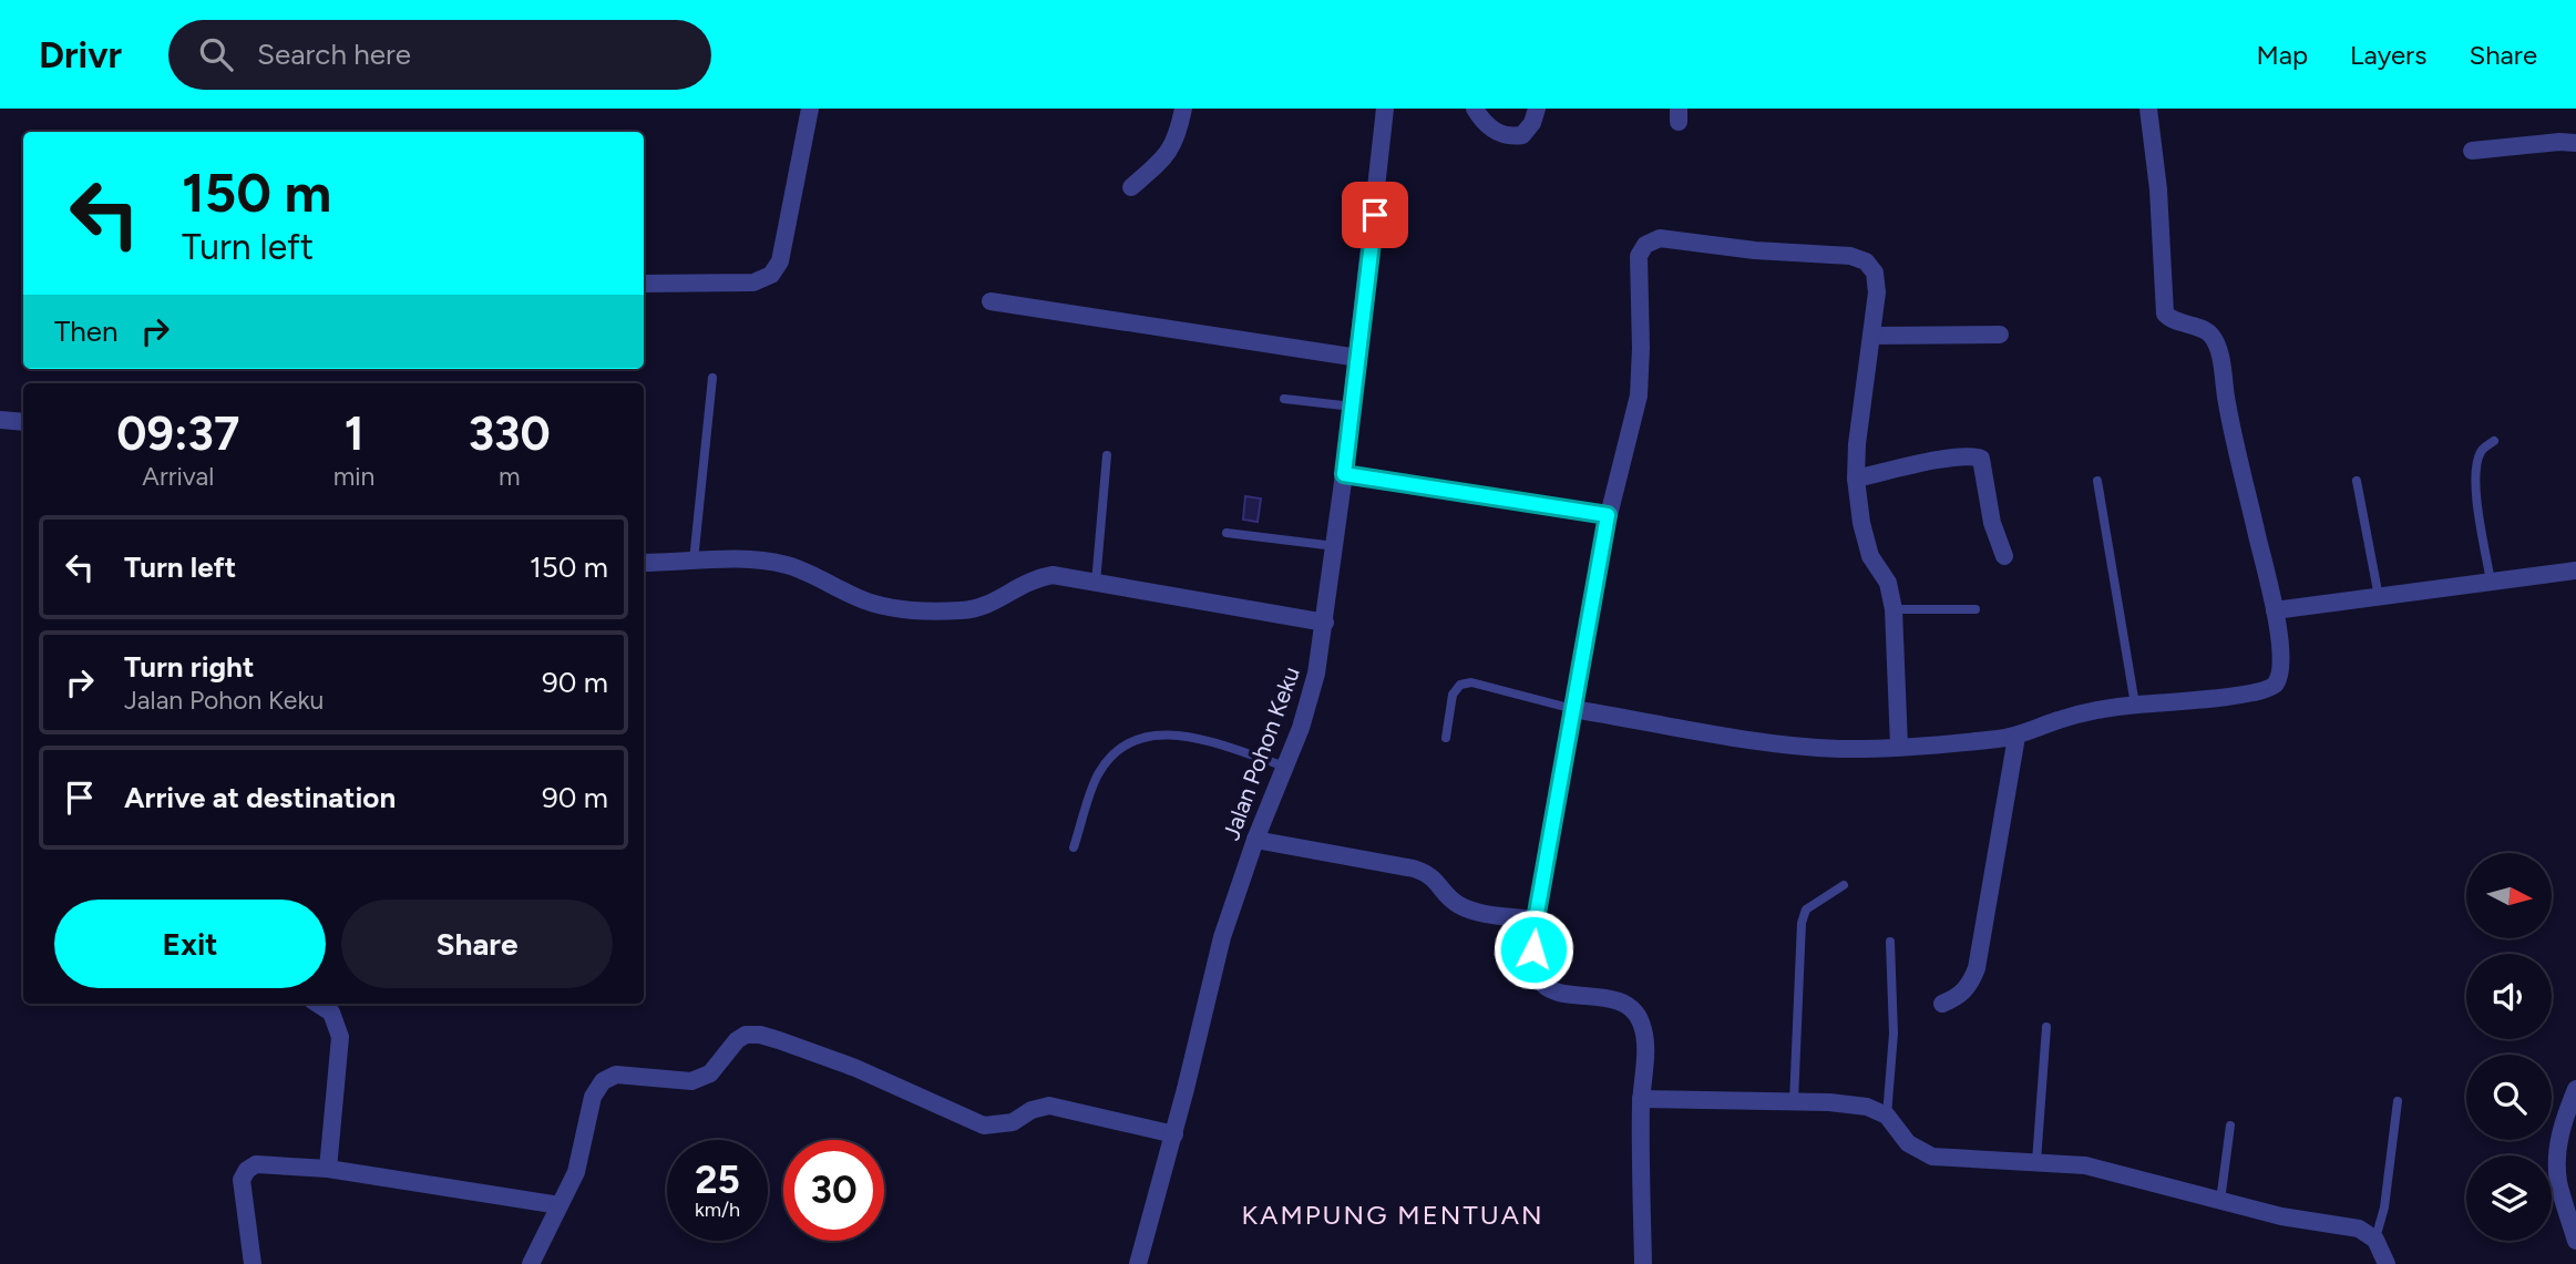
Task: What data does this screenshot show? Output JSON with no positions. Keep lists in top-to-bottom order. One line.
{"streets":{"street":["Jalan Pohon Keku"]},"districts":["KAMPUNG MENTUAN"],"north":"right","page":{"header":"Drivr","search":"Search here","nav":["Map","Layers","Share"],"turn":["150 m","Turn left"],"then":"Then","eta":["09:37","Arrival","1","min","330","m"],"list":[{"name":"Turn left","value":"150 m"},{"name":"Turn right","note":"Jalan Pohon Keku","value":"90 m"},{"name":"Arrive at destination","value":"90 m"}],"buttons":["Exit","Share"],"speed":"25 km/h","limit":"30"}}
